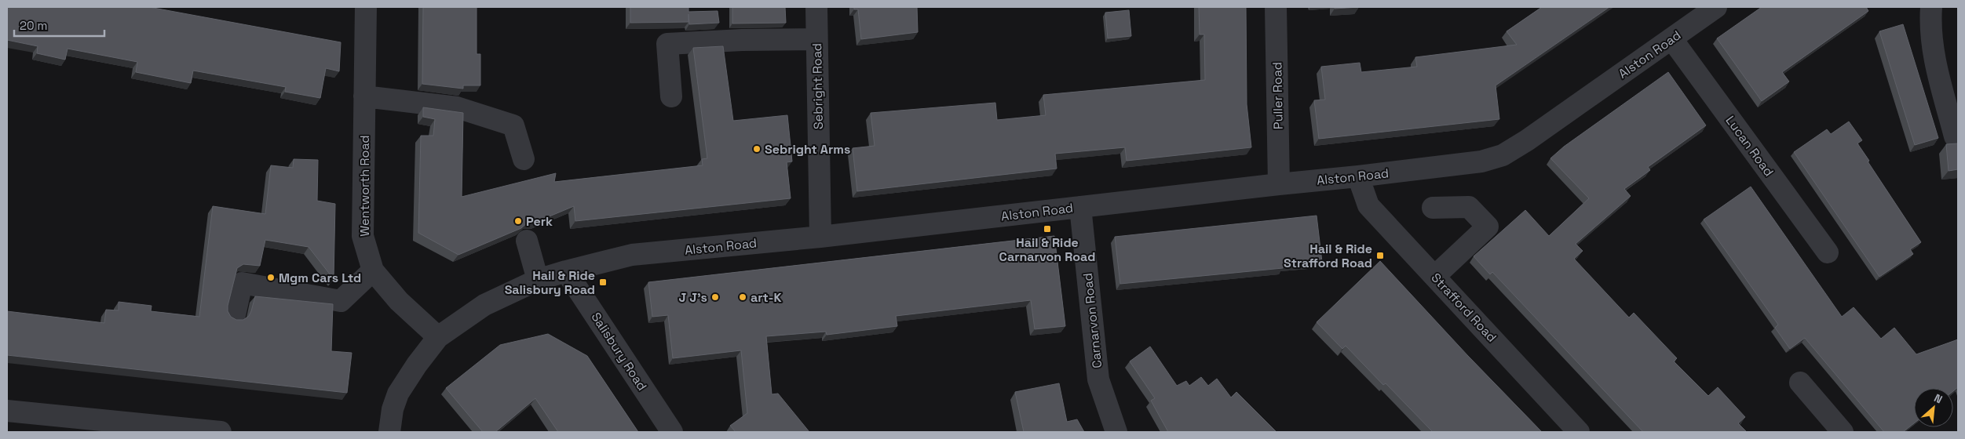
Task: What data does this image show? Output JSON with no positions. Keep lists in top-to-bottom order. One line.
{"streets":{"street":["Alston Road","Sebright Road","Puller Road","Lucan Road","Wentworth Road","Strafford Road","Carnarvon Road","Salisbury Road"]},"crossings":[["Alston Road","Sebright Road"],["Alston Road","Puller Road"],["Alston Road","Lucan Road"],["Alston Road","Wentworth Road"],["Alston Road","Strafford Road"],["Alston Road","Carnarvon Road"],["Alston Road","Salisbury Road"]],"places":{"other":["Sebright Arms","Perk","Mgm Cars Ltd","J J's","art-K"],"transit":["Hail & Ride Carnarvon Road","Hail & Ride Strafford Road","Hail & Ride Salisbury Road"]},"scale_bar":"20 m","north":"top right"}
